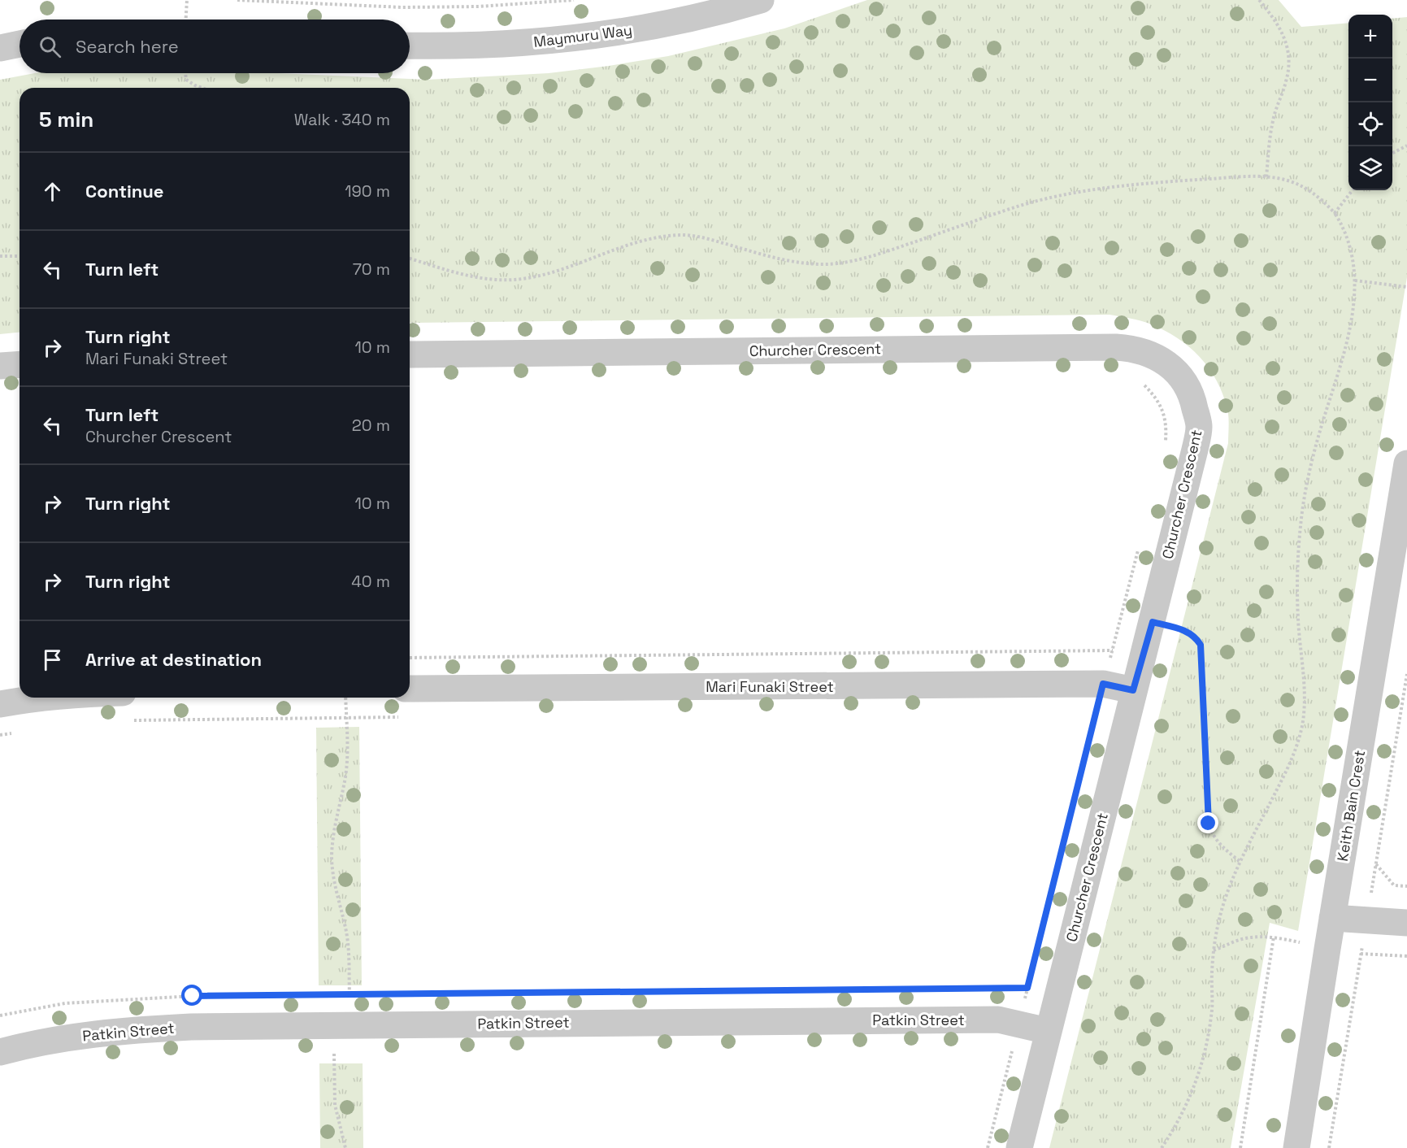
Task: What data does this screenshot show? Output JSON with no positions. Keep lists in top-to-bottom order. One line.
{"streets":{"street":["Maymuru Way","Churcher Crescent","Mari Funaki Street","Keith Bain Crest","Patkin Street"]},"crossings":[["Churcher Crescent","Mari Funaki Street"],["Churcher Crescent","Patkin Street"]],"page":{"map_buttons":["+","−"],"search":"Search here","heading":["5 min","Walk · 340 m"],"list":[["Continue","190 m"],["Turn left","70 m"],["Turn right","Mari Funaki Street","10 m"],["Turn left","Churcher Crescent","20 m"],["Turn right","10 m"],["Turn right","40 m"],"Arrive at destination"]}}
